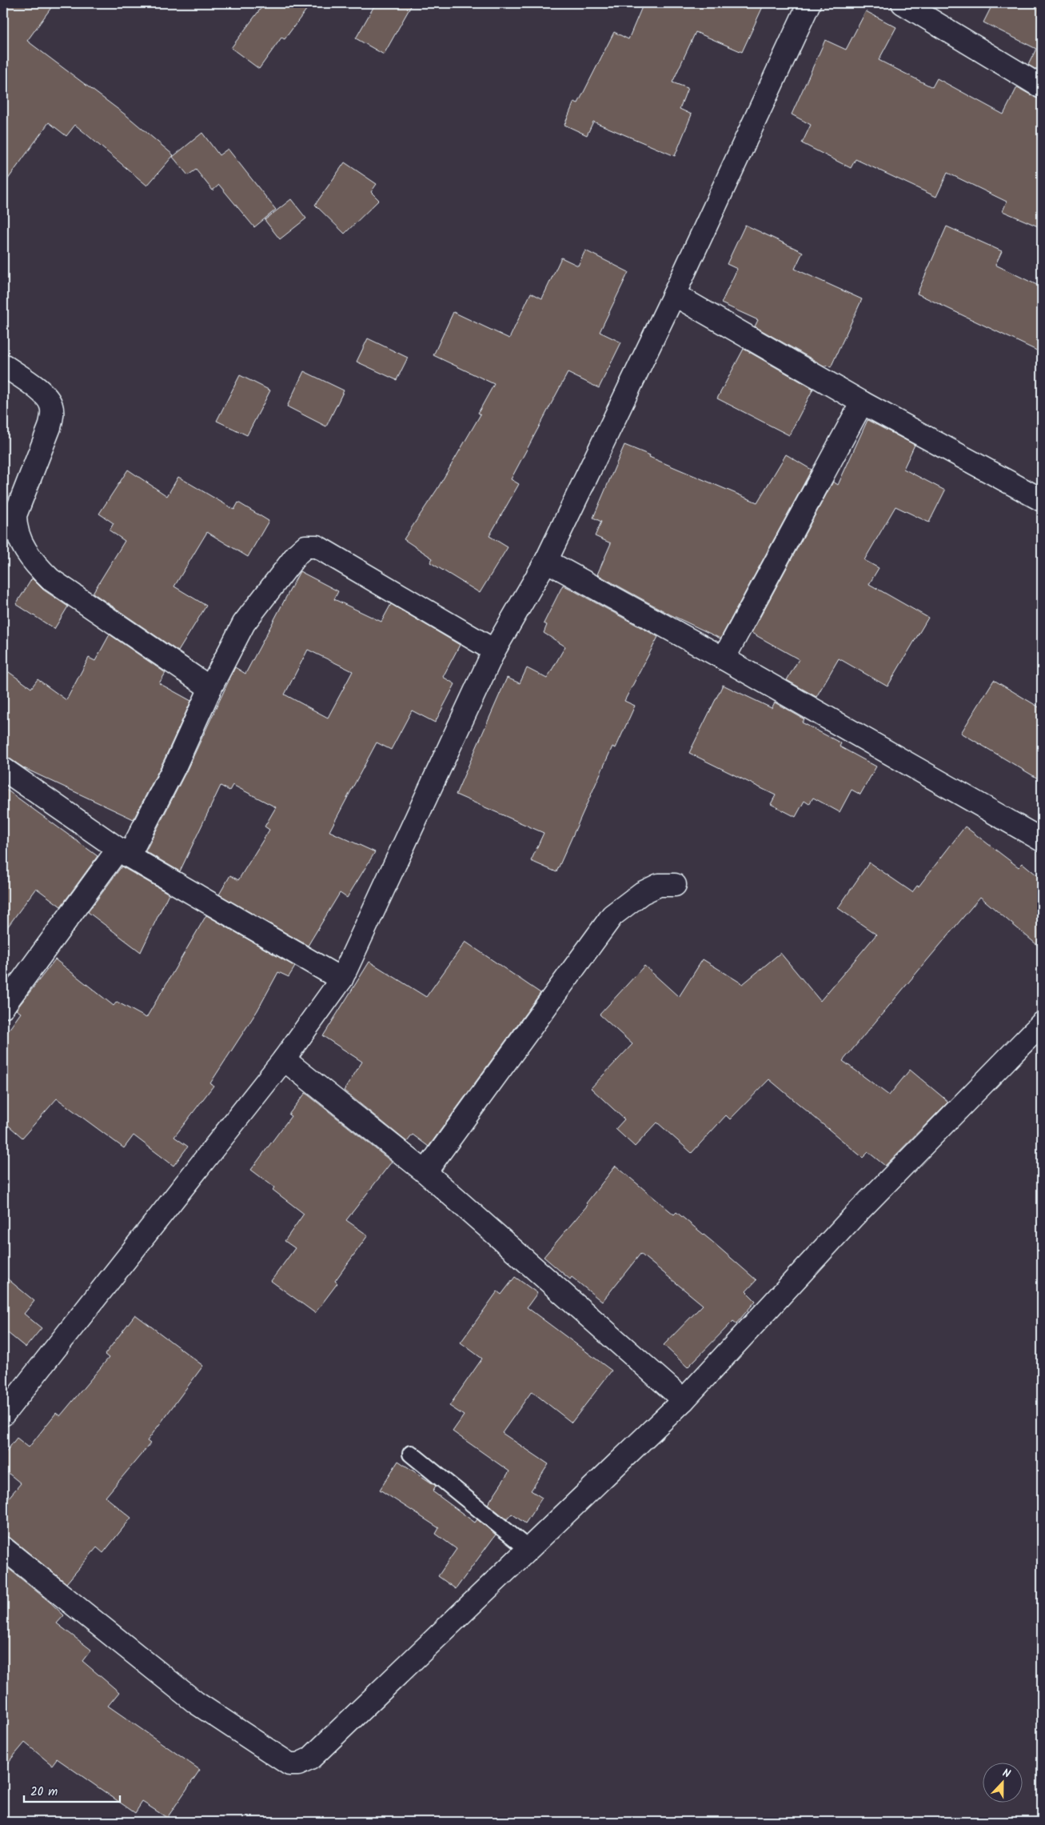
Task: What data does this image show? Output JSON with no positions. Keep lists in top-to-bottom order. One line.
{"scale_bar":"20 m","north":"top"}
